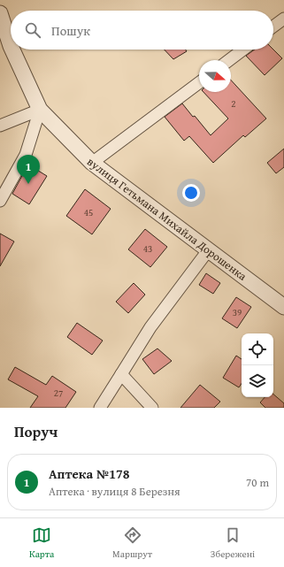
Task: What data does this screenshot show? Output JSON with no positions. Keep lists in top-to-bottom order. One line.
{"streets":{"street":["вулиця Гетьмана Михайла Дорошенка"]},"house_numbers":["2","45","43","39","27"],"north":"right","page":{"search":"Пошук","pins":"1","heading":"Поруч","list":[{"mark":"1","name":"Аптека №178","note":"Аптека · вулиця 8 Березня","value":"70 m"}],"nav":["Карта","Маршрут","Збережені"]}}
